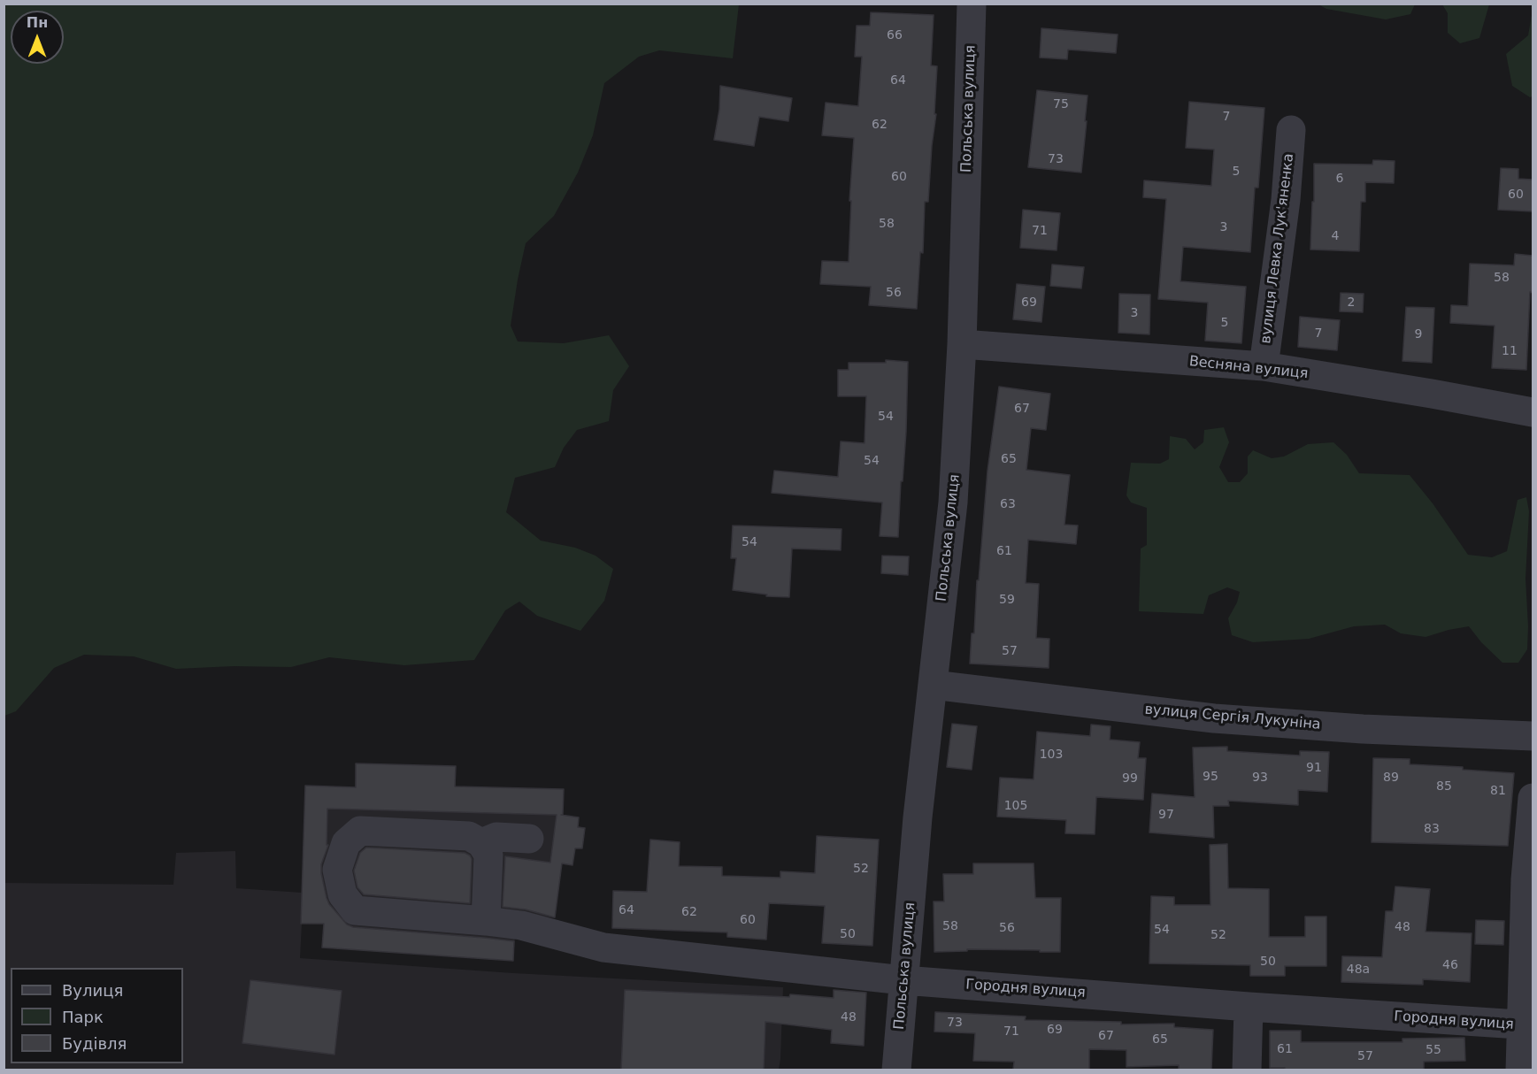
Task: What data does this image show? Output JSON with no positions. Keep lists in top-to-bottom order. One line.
{"streets":{"street":["Польська вулиця","вулиця Левка Лук'яненка","Весняна вулиця","вулиця Сергія Лукуніна","Городня вулиця"]},"crossings":[["Польська вулиця","Весняна вулиця"],["Польська вулиця","вулиця Сергія Лукуніна"],["Польська вулиця","Городня вулиця"],["вулиця Левка Лук'яненка","Весняна вулиця"]],"house_numbers":["66","64","75","7","62","73","5","60","6","60","58","3","71","4","58","56","69","2","3","5","7","9","11","67","54","65","54","63","54","61","59","57","103","91","95","93","89","99","85","81","105","97","83","52","64","62","60","58","48","56","54","50","52","50","46","48а","48","73","69","71","67","65","61","55","57"],"legend":["Вулиця","Парк","Будівля"],"north":"top"}
